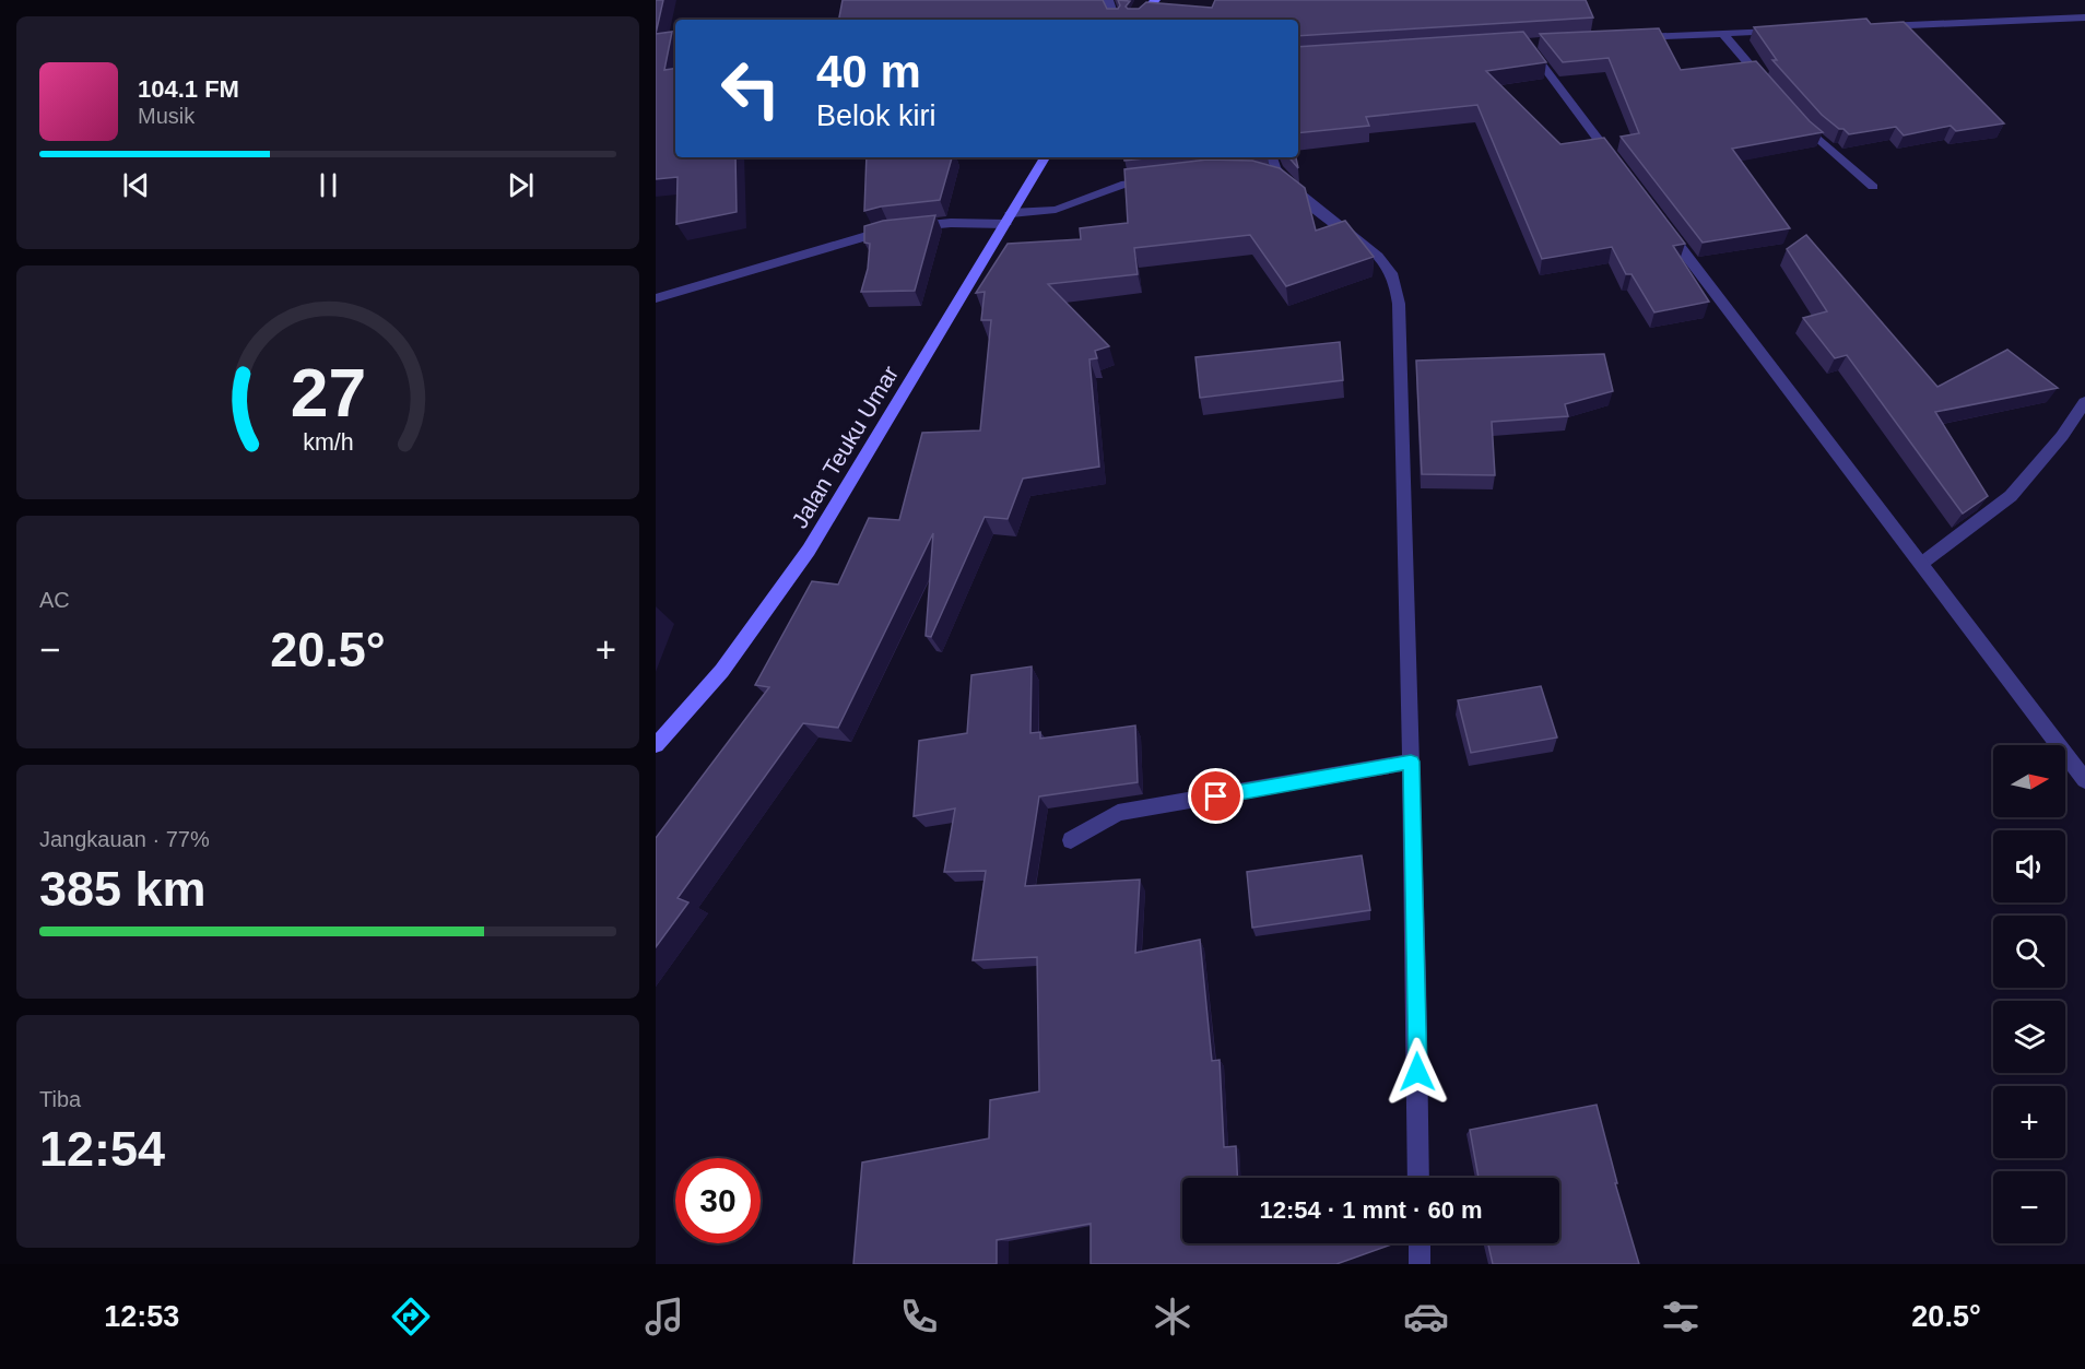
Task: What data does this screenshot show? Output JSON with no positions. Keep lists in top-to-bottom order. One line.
{"streets":{"main road":["Jalan Teuku Umar"]},"north":"right","page":{"turn":["40 m","Belok kiri"],"song":["104.1 FM","Musik"],"tile":["AC",["Jangkauan · 77%","385 km"],["Tiba","12:54"]],"heat":["−","20.5°","+"],"map_buttons":["+","−"],"limit":"30","trip":"12:54 · 1 mnt · 60 m","tabs":["12:53","20.5°"],"gauge":["27","km/h"]}}
